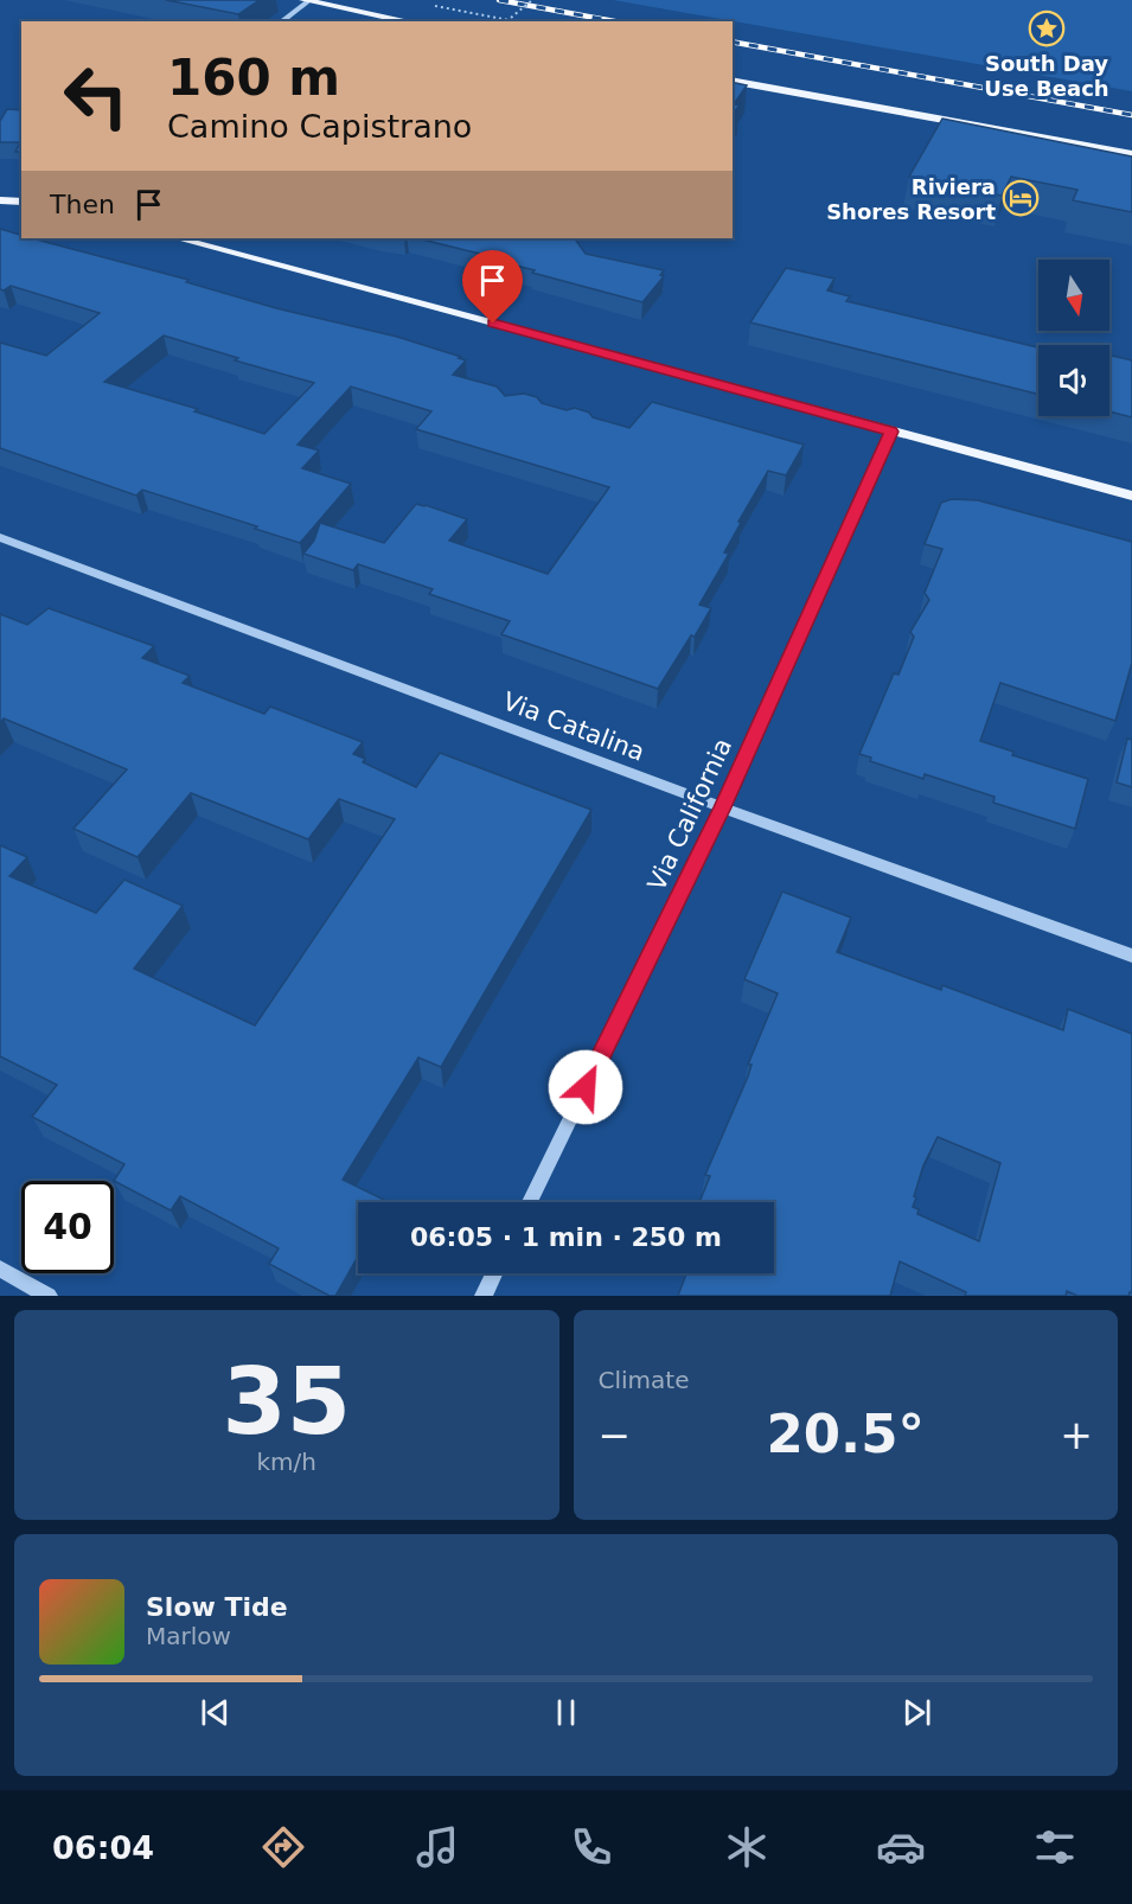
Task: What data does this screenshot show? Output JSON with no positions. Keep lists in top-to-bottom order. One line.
{"streets":{"street":["Via Catalina","Via California"]},"crossings":[["Via Catalina","Via California"]],"places":{"place":["South Day Use Beach"],"hotel":["Riviera Shores Resort"]},"north":"bottom","page":{"turn":["160 m","Camino Capistrano"],"then":"Then","limit":"40","trip":"06:05 · 1 min · 250 m","tile":[["35","km/h"],"Climate"],"heat":["−","20.5°","+"],"song":["Slow Tide","Marlow"],"tabs":"06:04"}}
